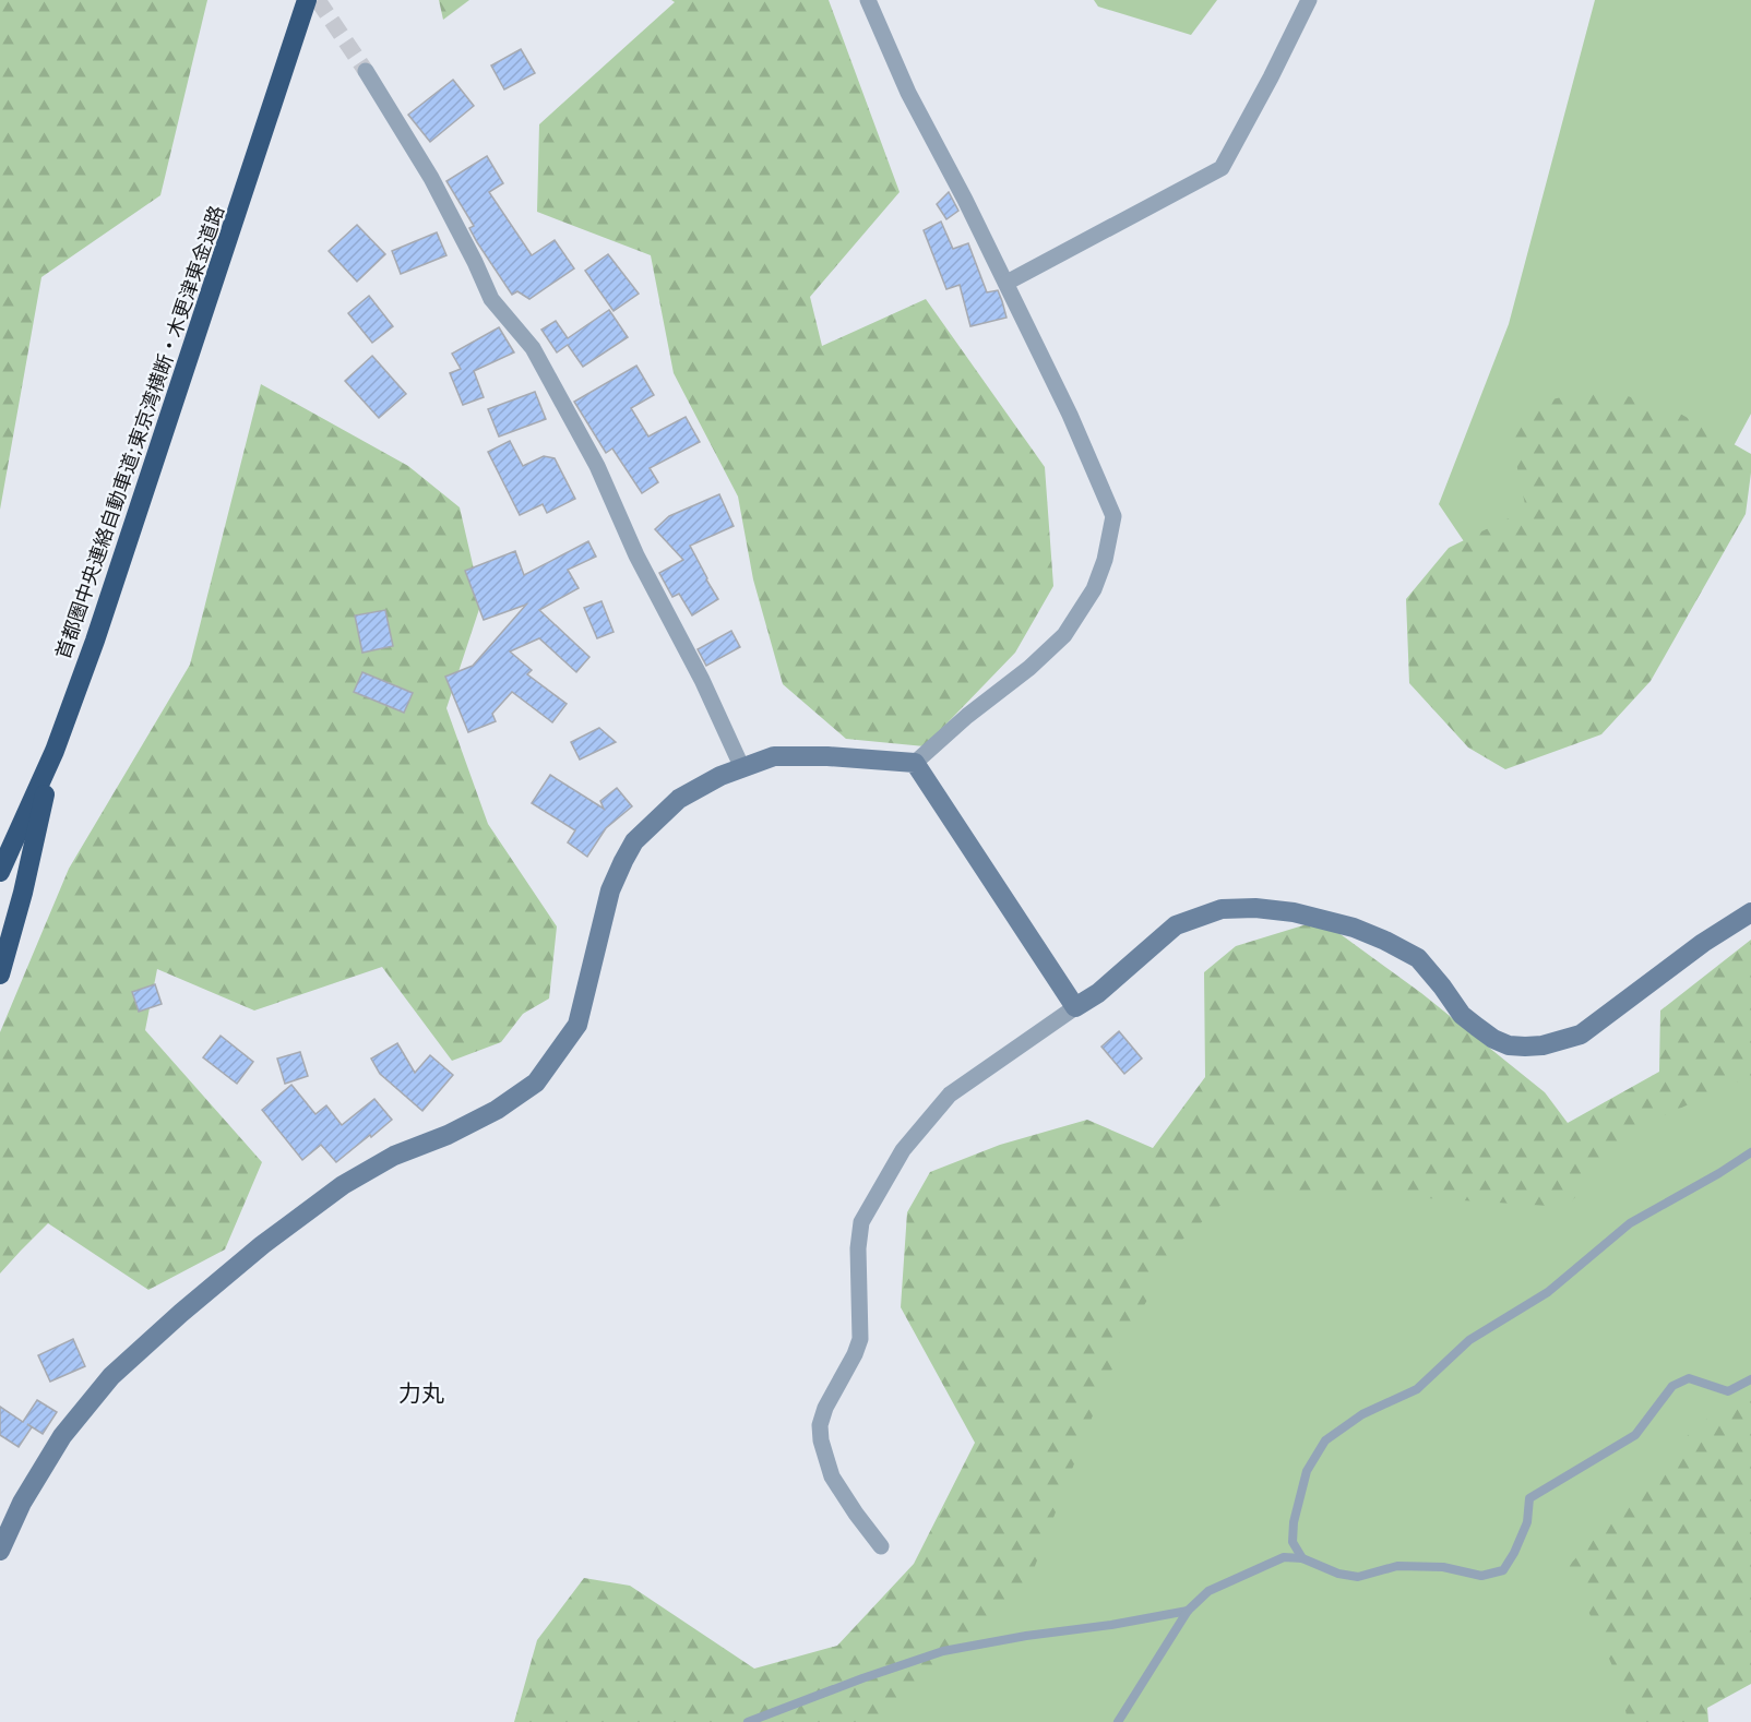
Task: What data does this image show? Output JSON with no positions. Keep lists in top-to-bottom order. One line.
{"streets":{"highway":["首都圏中央連絡自動車道;東京湾横断・木更津東金道路"]},"districts":["力丸"]}
